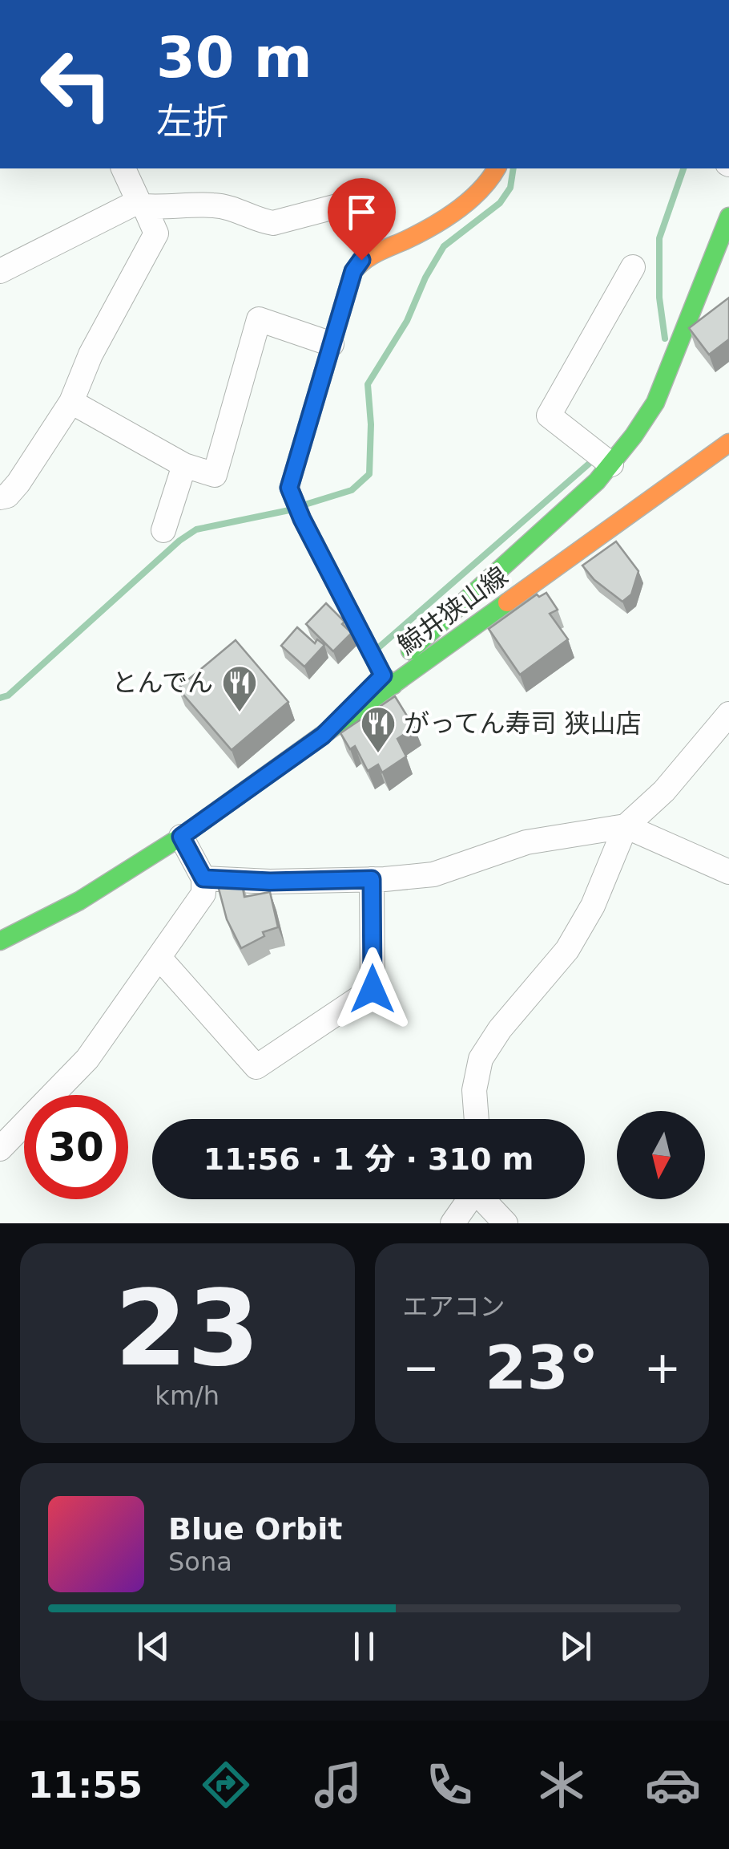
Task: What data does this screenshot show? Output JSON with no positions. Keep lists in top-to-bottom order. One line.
{"streets":{"street":["鯨井狭山線"]},"places":{"restaurant":["とんでん","がってん寿司 狭山店"]},"north":"bottom","page":{"turn":["30 m","左折"],"limit":"30","trip":"11:56 · 1 分 · 310 m","tile":[["23","km/h"],"エアコン"],"heat":["−","23°","+"],"song":["Blue Orbit","Sona"],"tabs":"11:55"}}
